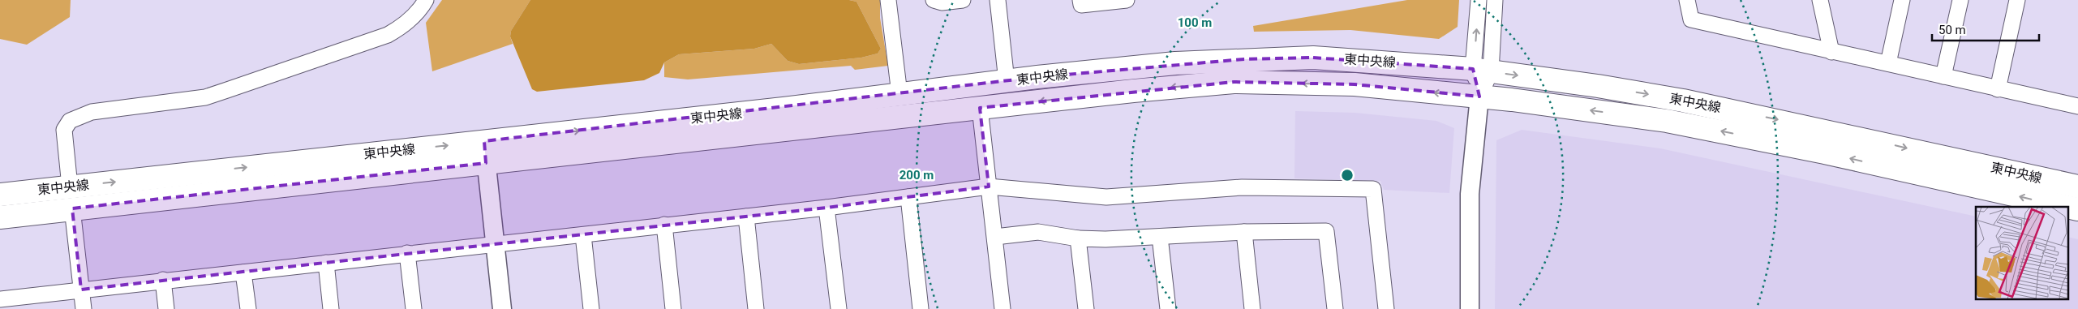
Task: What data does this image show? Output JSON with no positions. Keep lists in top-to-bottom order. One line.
{"streets":{"highway":["東中央線"]},"scale_bar":"50 m","rings":["100 m","200 m"]}
